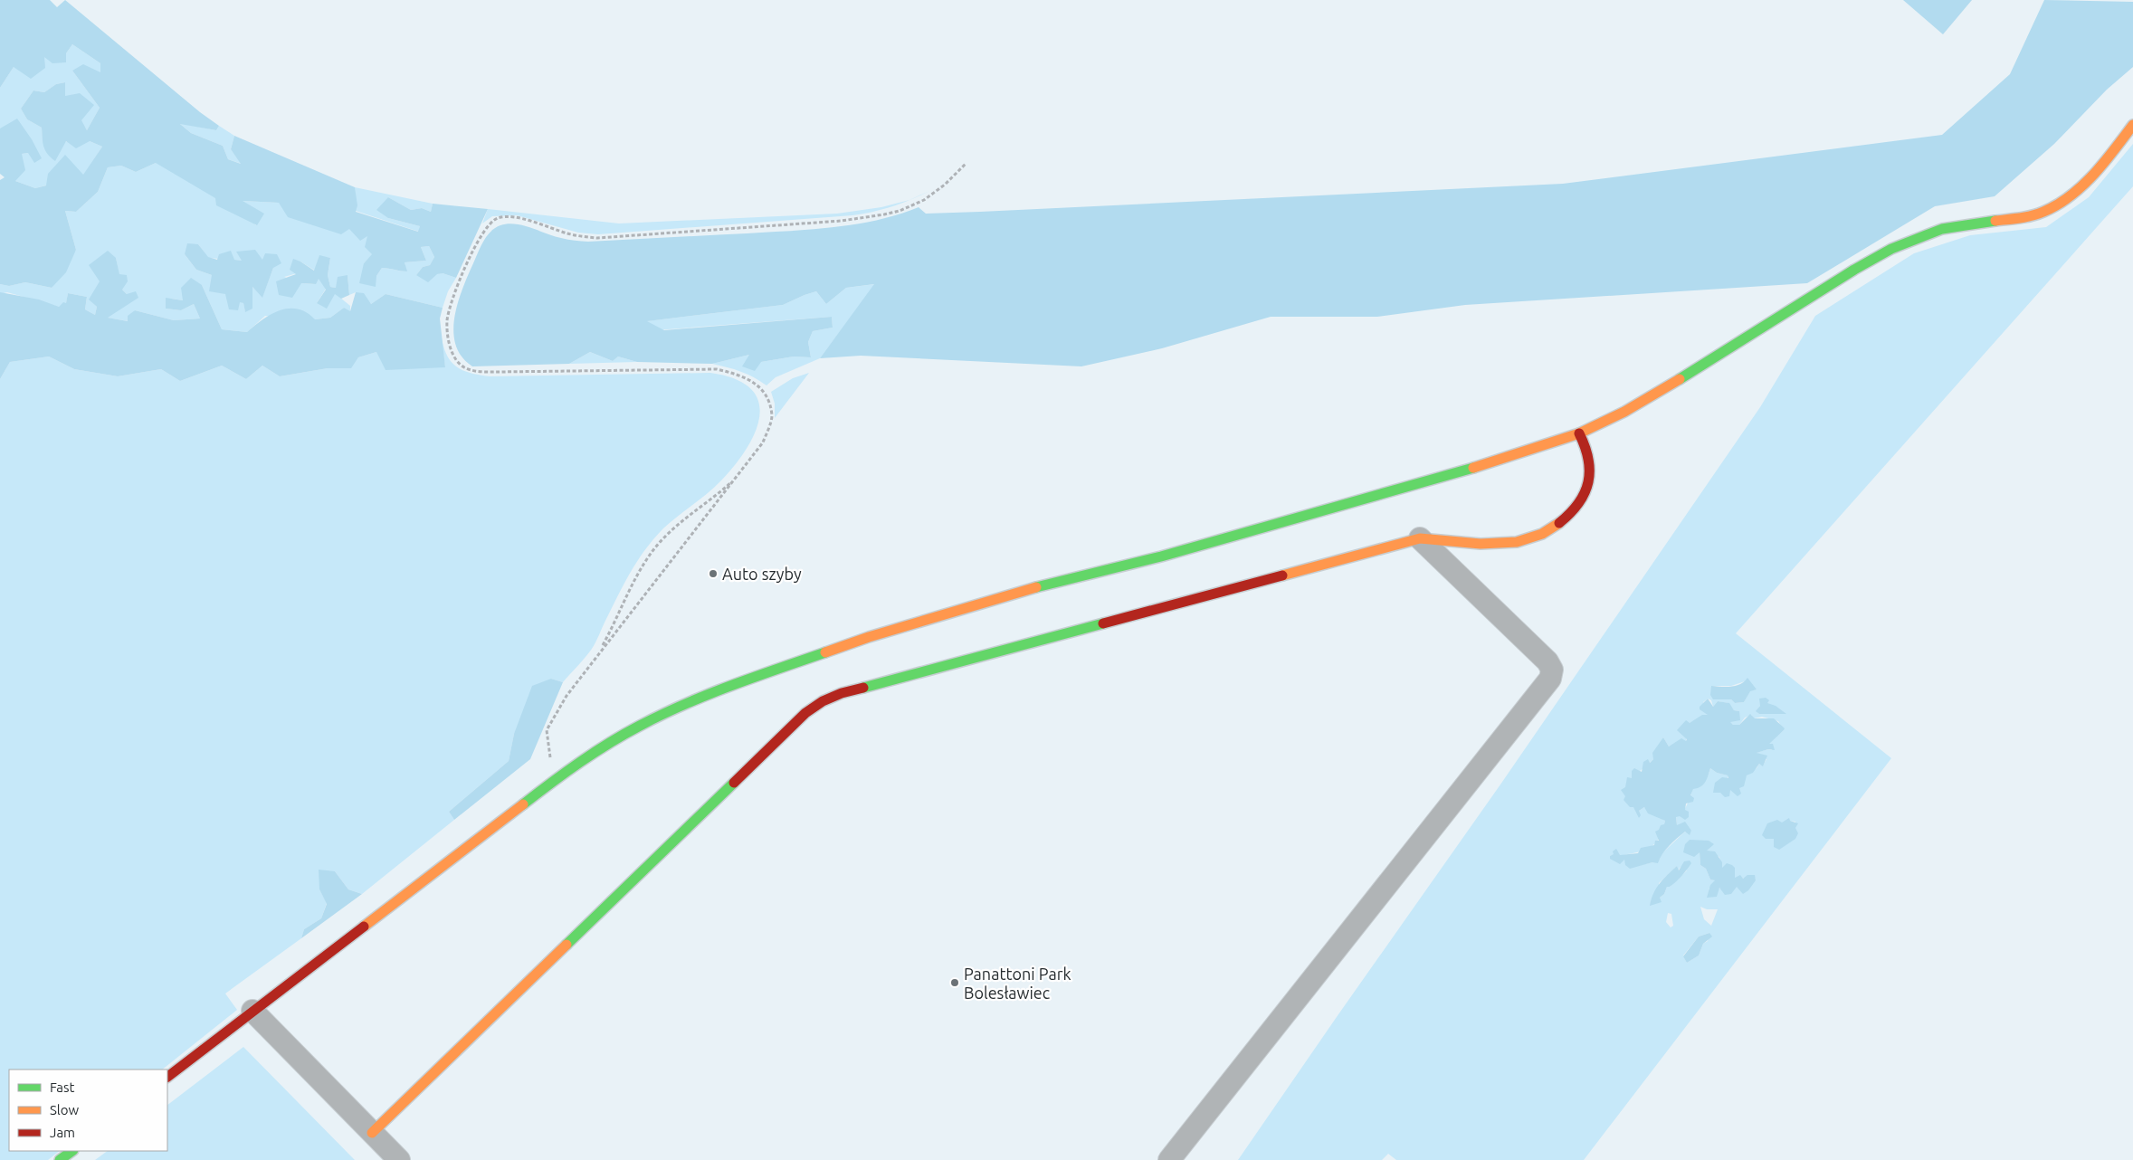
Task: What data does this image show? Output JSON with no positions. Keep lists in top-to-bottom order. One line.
{"places":["Auto szyby","Panattoni Park Bolesławiec"],"legend":["Fast","Slow","Jam"]}
